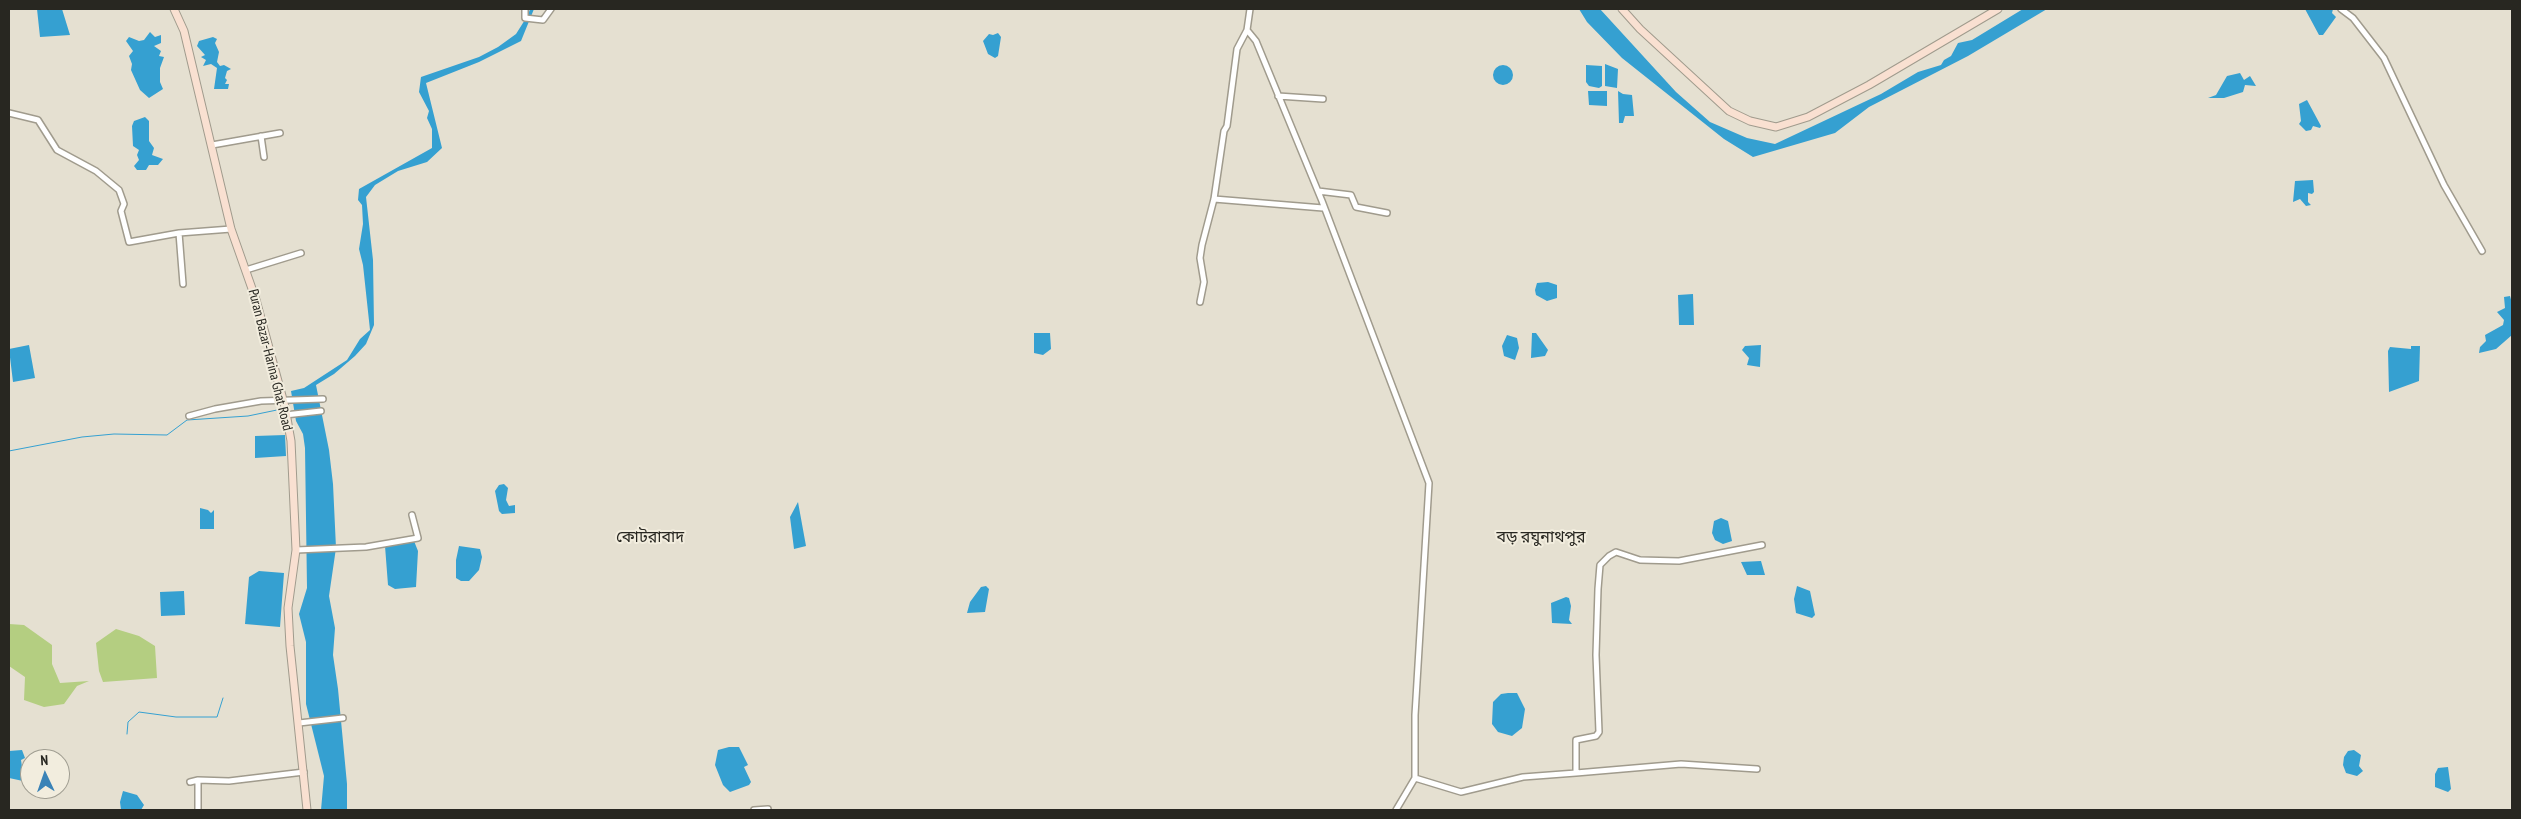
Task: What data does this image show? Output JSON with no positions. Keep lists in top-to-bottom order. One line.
{"streets":{"main road":["Puran Bazar-Harina Ghat Road"]},"districts":["কোটরাবাদ","বড় রঘুনাথপুর"],"north":"top"}
